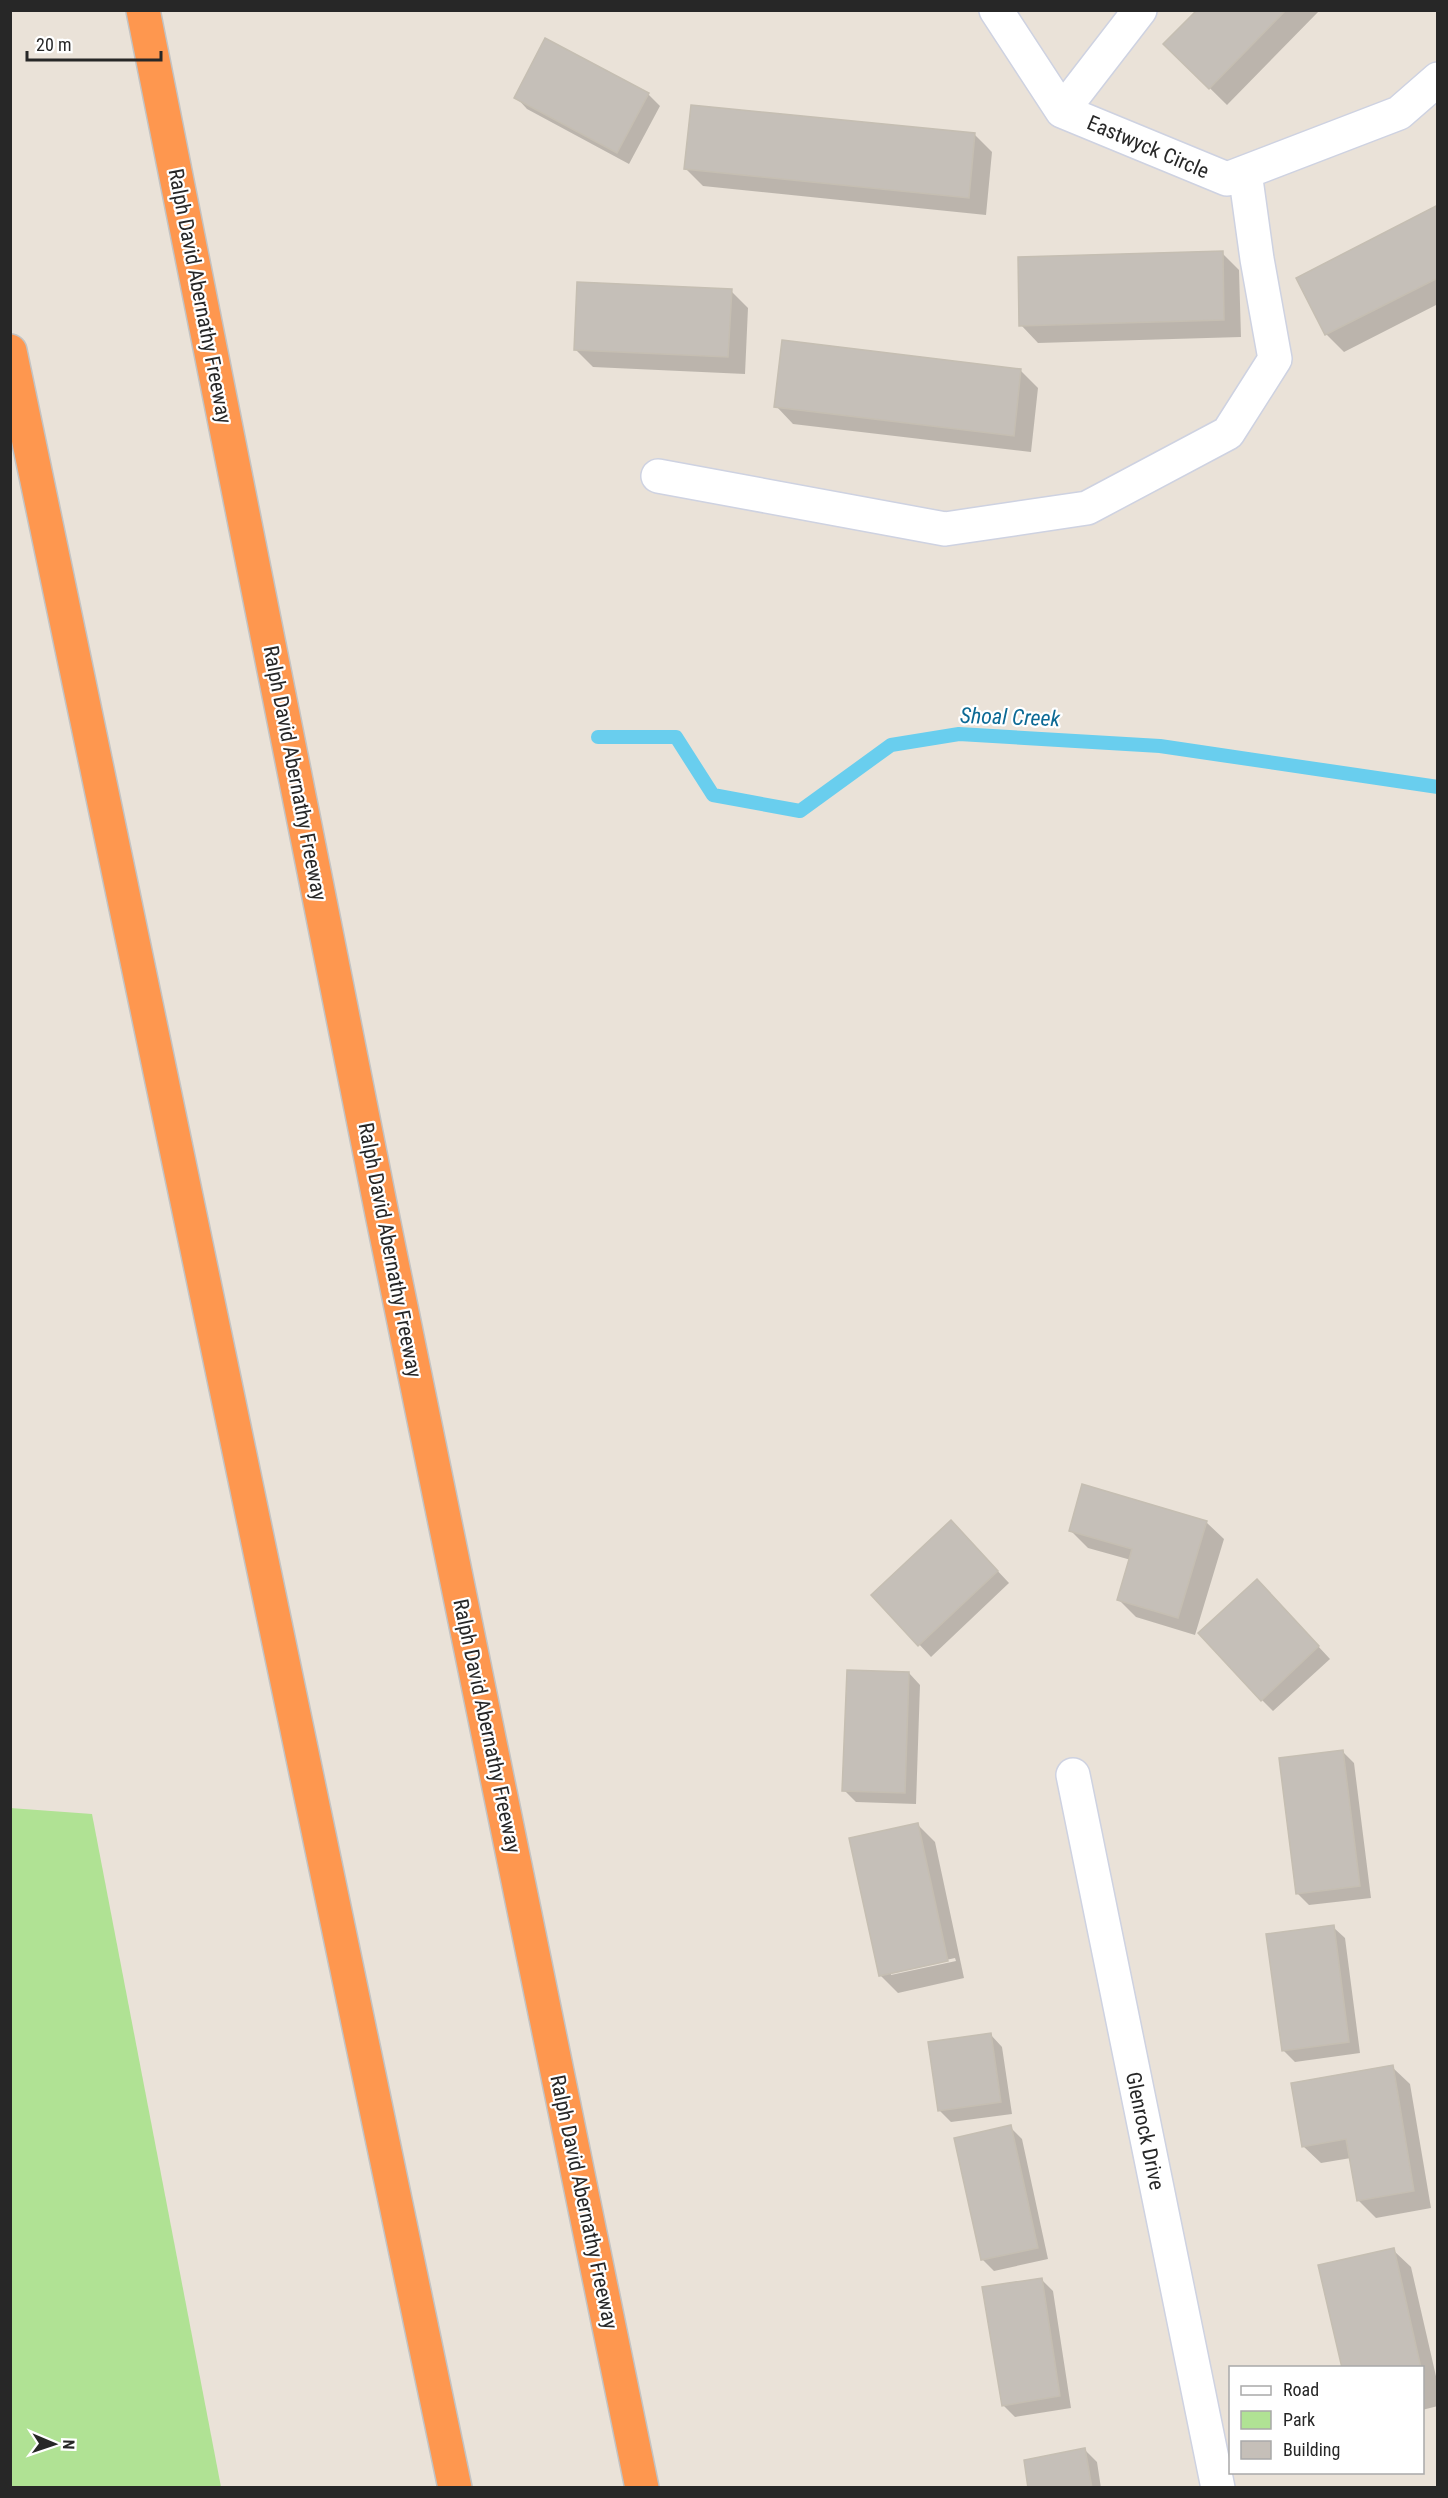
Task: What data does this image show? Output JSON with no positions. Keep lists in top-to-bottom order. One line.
{"streets":{"highway":["Ralph David Abernathy Freeway"],"street":["Eastwyck Circle","Glenrock Drive"]},"water":["Shoal Creek"],"legend":["Road","Park","Building"],"scale_bar":"20 m","north":"right"}
